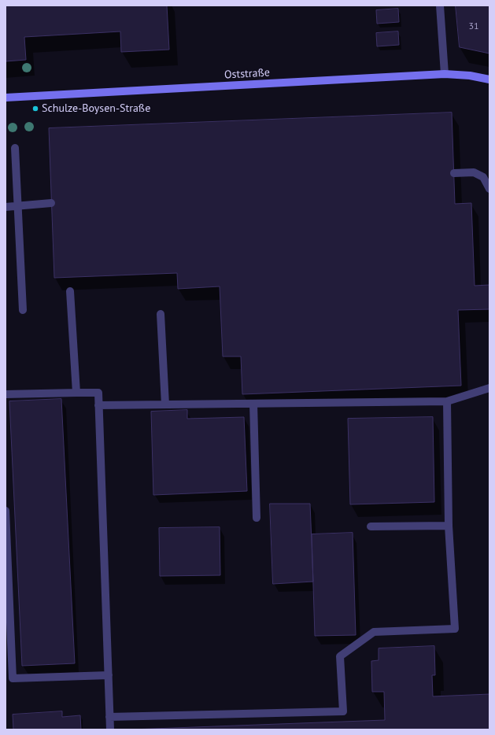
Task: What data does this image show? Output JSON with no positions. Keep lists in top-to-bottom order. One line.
{"streets":{"street":["Oststraße"]},"places":["Schulze-Boysen-Straße"],"house_numbers":["31"]}
